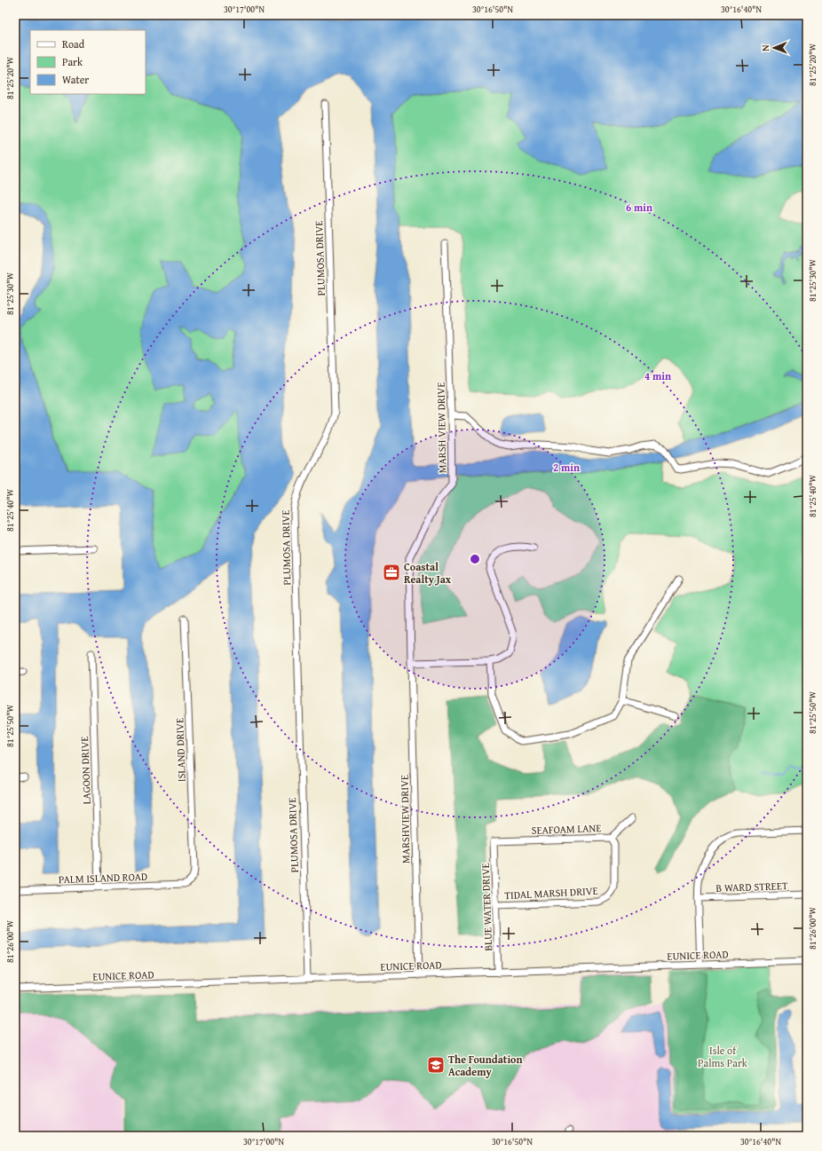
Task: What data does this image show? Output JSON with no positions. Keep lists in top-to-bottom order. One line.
{"streets":{"street":["PLUMOSA DRIVE","MARSH VIEW DRIVE","ISLAND DRIVE","LAGOON DRIVE","MARSHVIEW DRIVE","SEAFOAM LANE","PALM ISLAND ROAD","B WARD STREET","TIDAL MARSH DRIVE","BLUE WATER DRIVE","EUNICE ROAD"]},"crossings":[["PLUMOSA DRIVE","EUNICE ROAD"],["MARSH VIEW DRIVE","MARSHVIEW DRIVE"],["ISLAND DRIVE","PALM ISLAND ROAD"],["LAGOON DRIVE","PALM ISLAND ROAD"],["MARSHVIEW DRIVE","EUNICE ROAD"],["SEAFOAM LANE","TIDAL MARSH DRIVE"],["SEAFOAM LANE","BLUE WATER DRIVE"],["TIDAL MARSH DRIVE","BLUE WATER DRIVE"],["BLUE WATER DRIVE","EUNICE ROAD"]],"parks":["Isle of Palms Park"],"places":{"office":["Coastal Realty Jax"],"school or university":["The Foundation Academy"]},"legend":["Road","Park","Water"],"north":"left","coordinates":["30°17'00\"N","30°16'50\"N","30°16'40\"N","81°25'20\"W","81°25'30\"W","81°25'40\"W","81°25'50\"W","81°26'00\"W"],"rings":["6 min","4 min","2 min"]}
